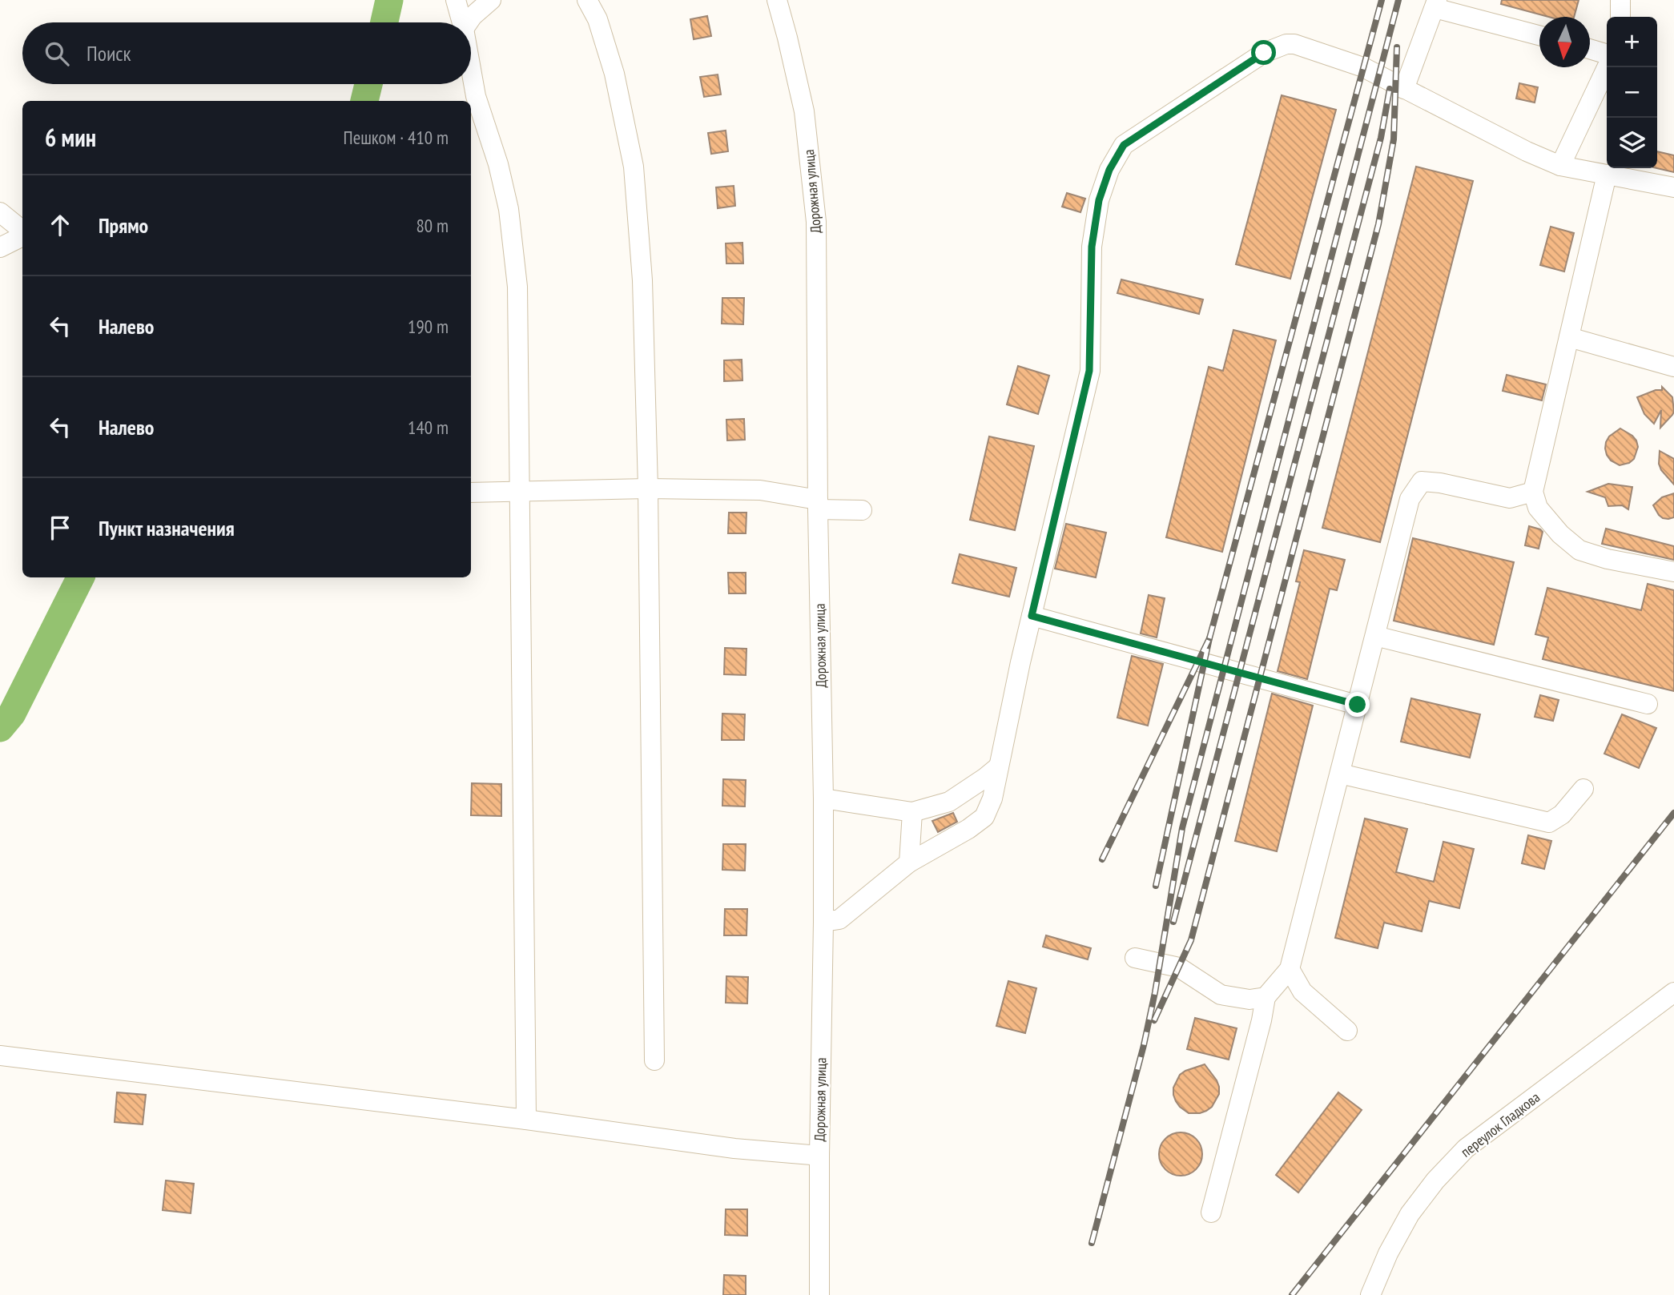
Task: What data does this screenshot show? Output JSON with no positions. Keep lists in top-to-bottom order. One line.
{"streets":{"street":["Дорожная улица","переулок Гладкова"]},"north":"bottom","page":{"map_buttons":["+","−"],"search":"Поиск","heading":["6 мин","Пешком · 410 m"],"list":[["Прямо","80 m"],["Налево","190 m"],["Налево","140 m"],"Пункт назначения"]}}
